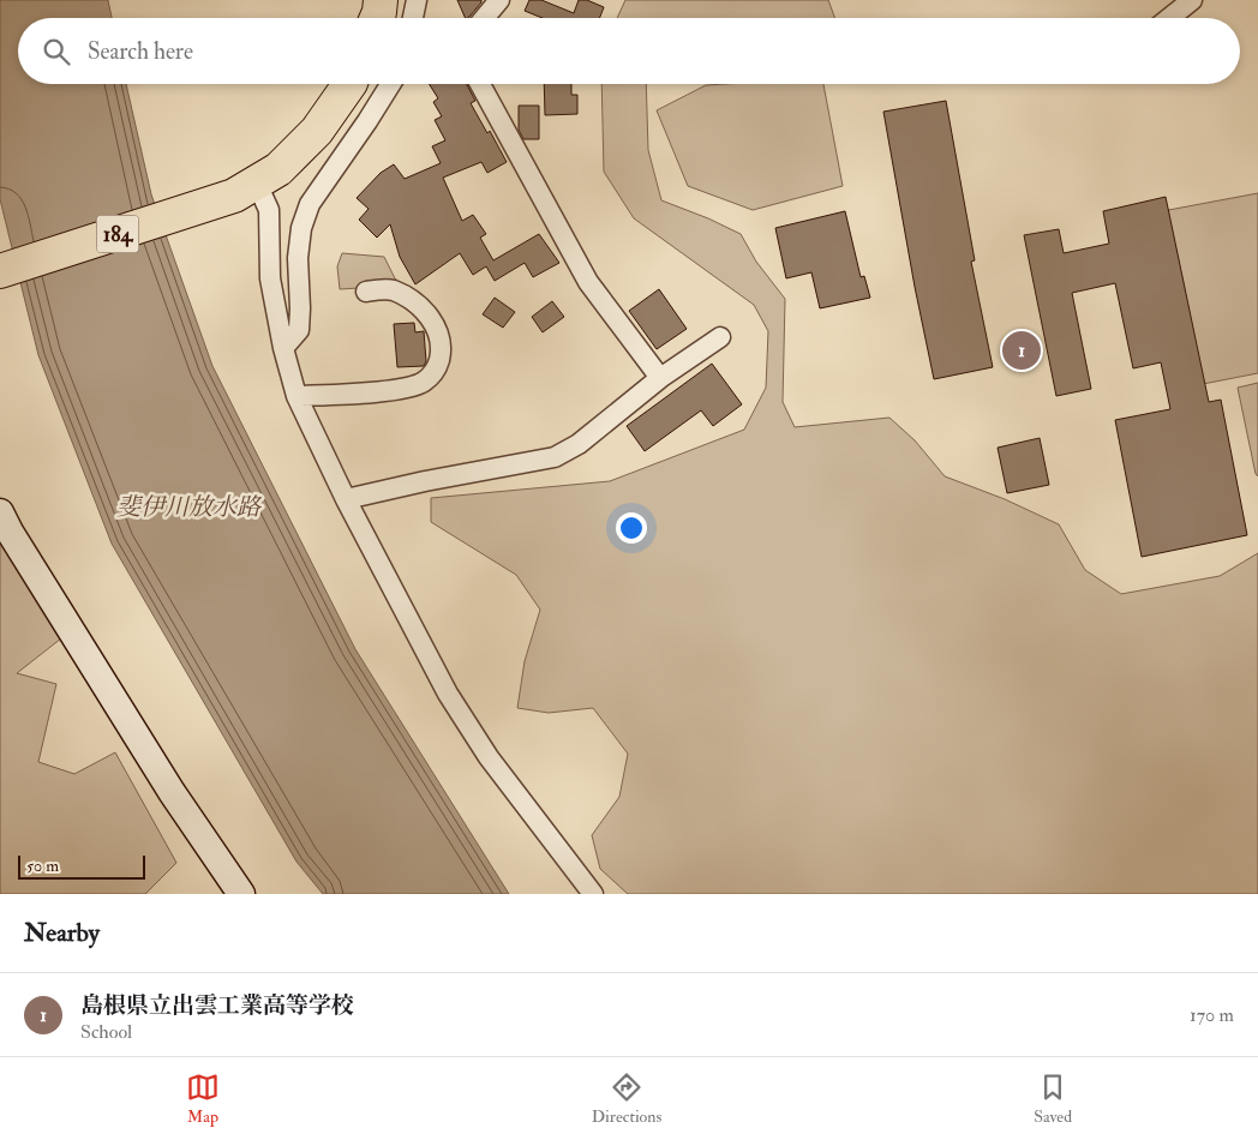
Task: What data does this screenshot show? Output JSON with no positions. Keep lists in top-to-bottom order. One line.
{"streets":{"highway":["184"]},"water":["斐伊川放水路"],"scale_bar":"50 m","page":{"search":"Search here","pins":"1","scale":"50 m","heading":"Nearby","list":[{"mark":"1","name":"島根県立出雲工業高等学校","note":"School","value":"170 m"}],"nav":["Map","Directions","Saved"]}}
